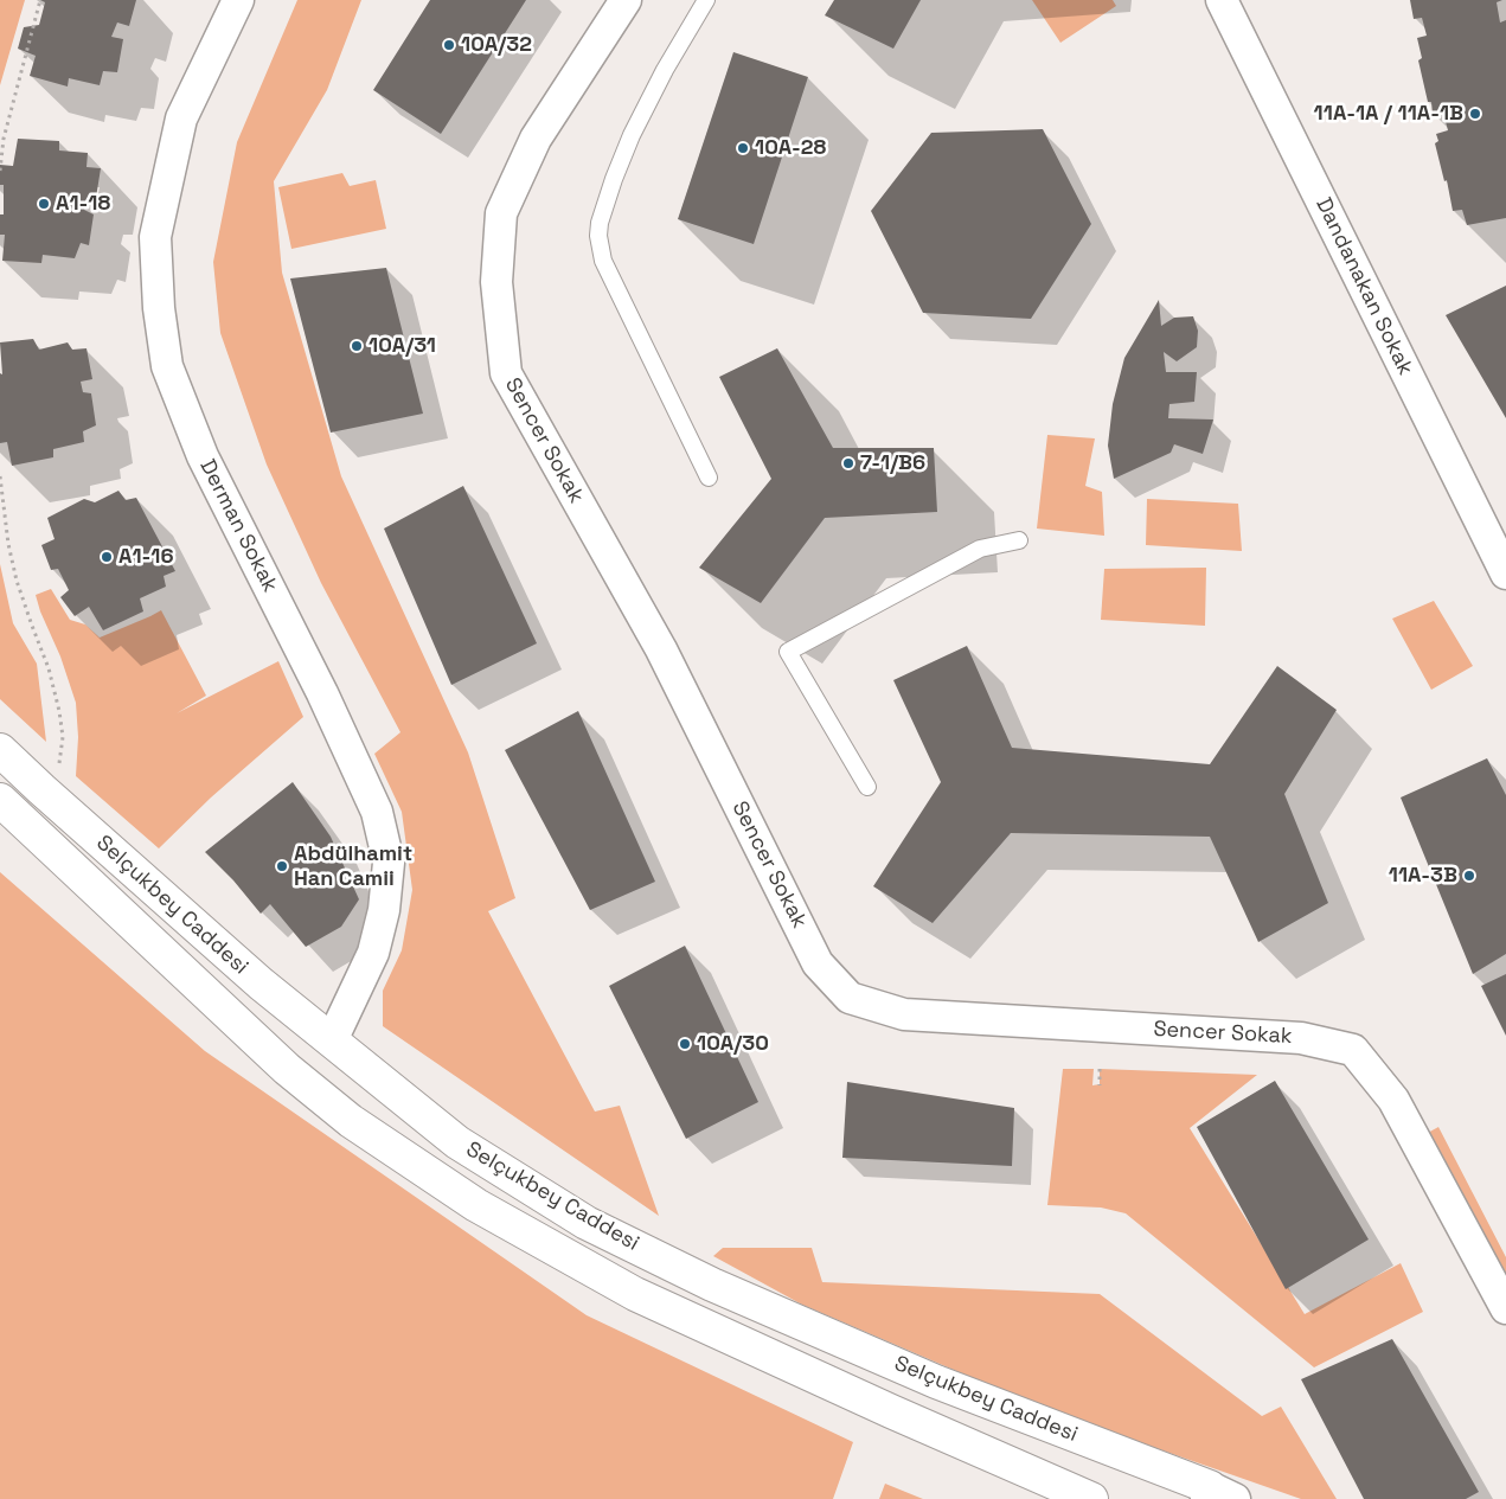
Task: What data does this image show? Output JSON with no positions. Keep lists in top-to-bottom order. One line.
{"streets":{"street":["Dandanakan Sokak","Sencer Sokak","Derman Sokak","Selçukbey Caddesi"]},"crossings":[["Derman Sokak","Selçukbey Caddesi"]],"places":["10A/32","11A-1A / 11A-1B","10A-28","A1-18","10A/31","7-1/B6","A1-16","Abdülhamit Han Camii","11A-3B","10A/30"]}
